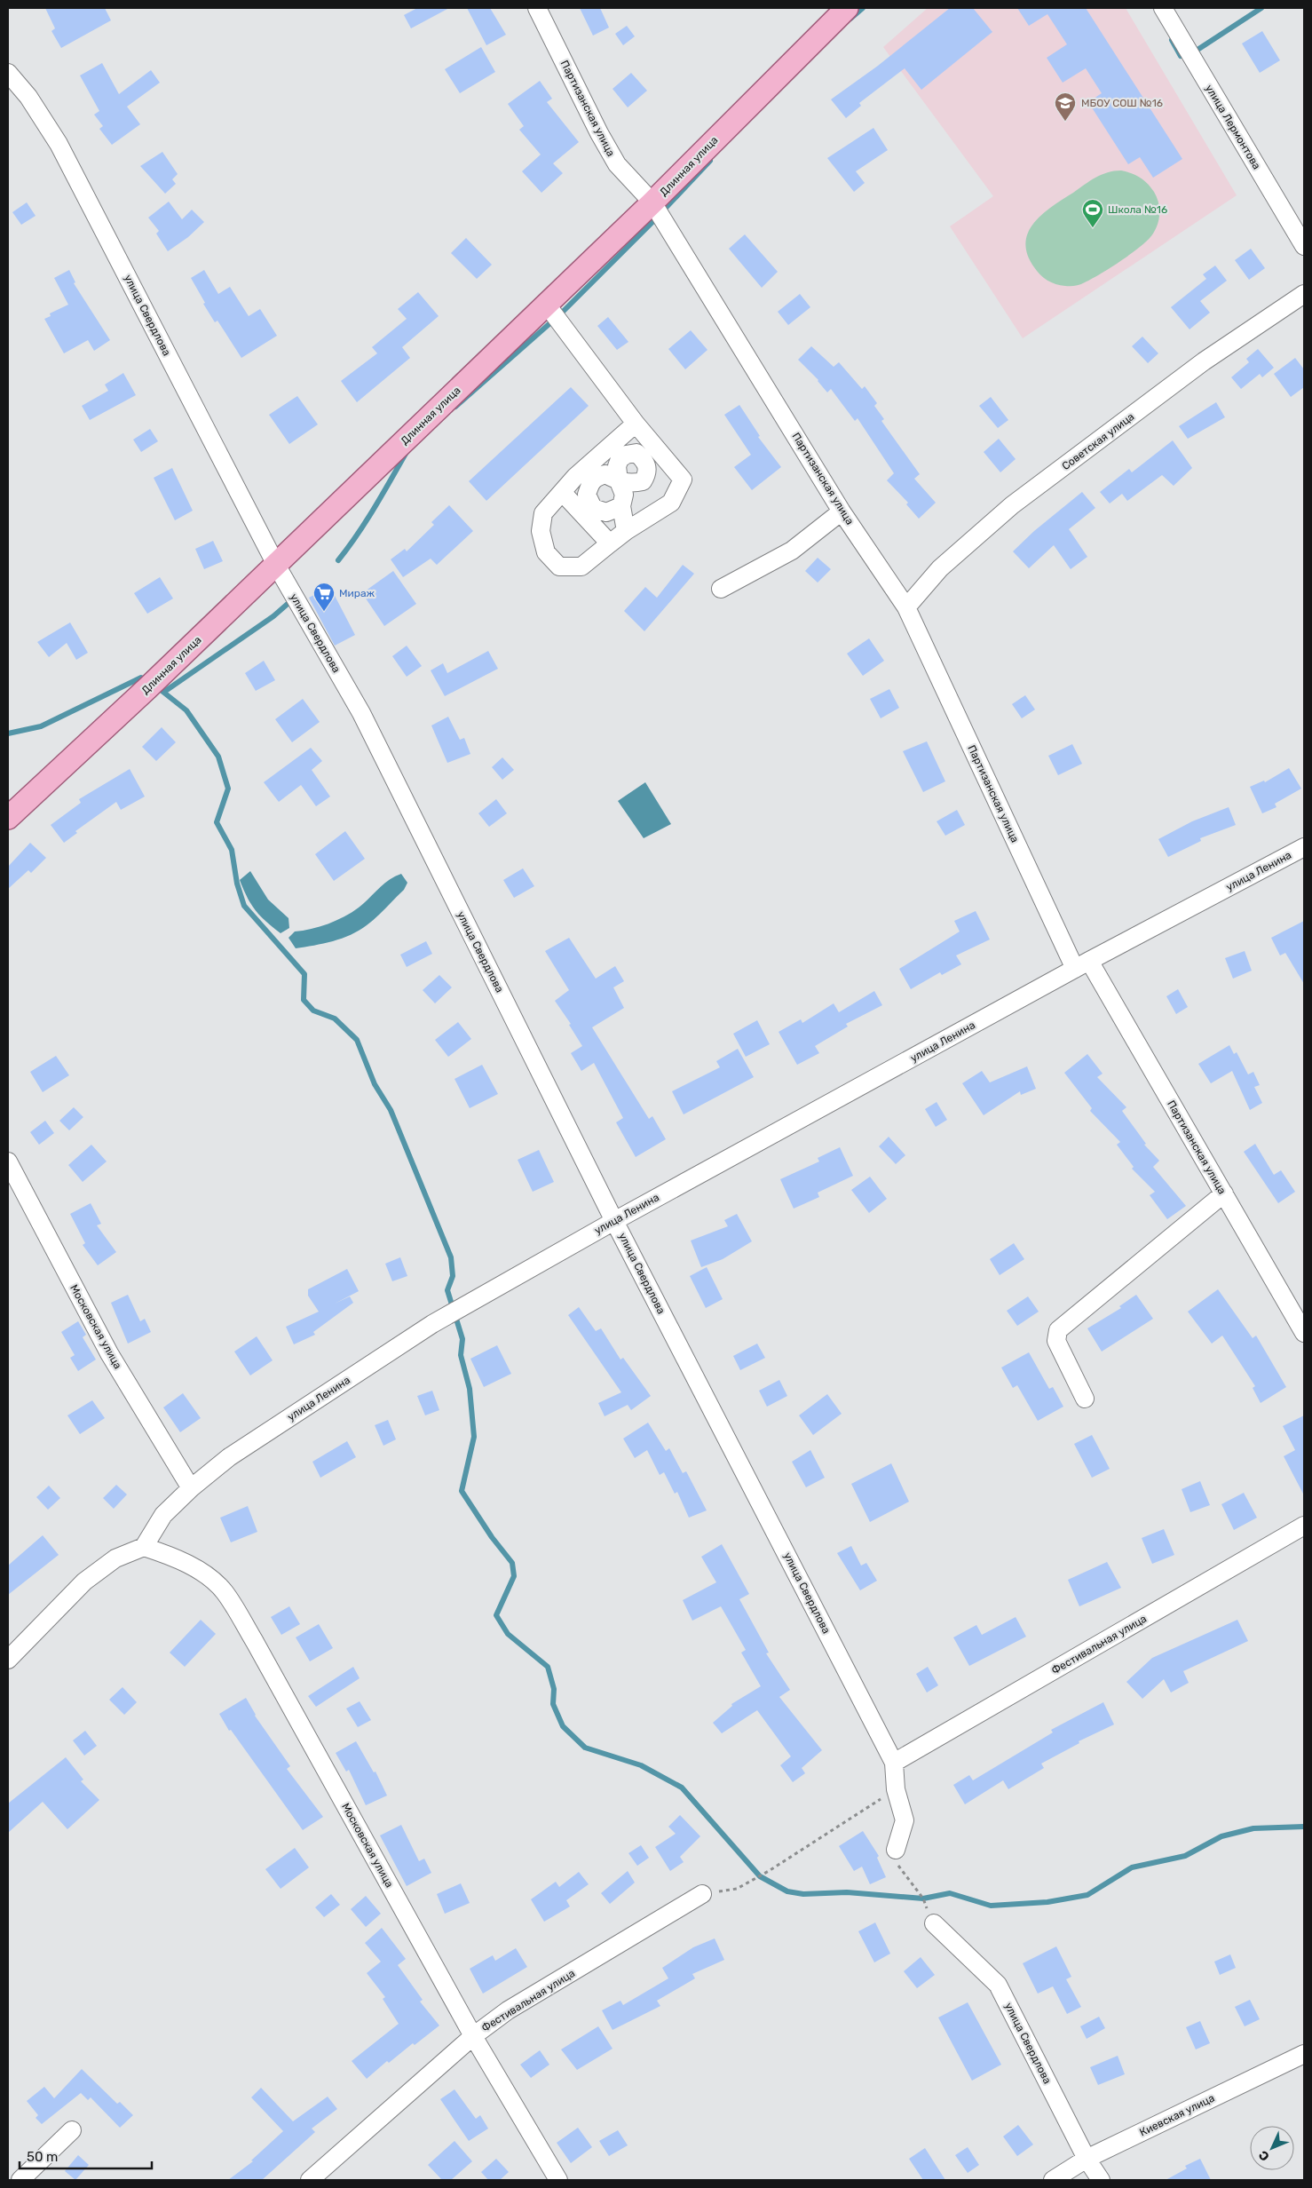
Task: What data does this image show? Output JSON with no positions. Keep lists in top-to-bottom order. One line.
{"streets":{"main road":["Длинная улица"],"street":["Партизанская улица","улица Лермонтова","улица Свердлова","Советская улица","улица Ленина","Московская улица","Фестивальная улица","Киевская улица"]},"crossings":[["Партизанская улица","Длинная улица"],["Партизанская улица","Советская улица"],["Партизанская улица","улица Ленина"],["Длинная улица","улица Свердлова"],["улица Свердлова","улица Ленина"],["улица Свердлова","Фестивальная улица"],["улица Свердлова","Киевская улица"],["улица Ленина","Московская улица"],["Московская улица","Фестивальная улица"]],"places":{"school or university":["МБОУ СОШ №16"],"sports":["Школа №16"],"supermarket":["Мираж"]},"scale_bar":"50 m","north":"bottom left"}
